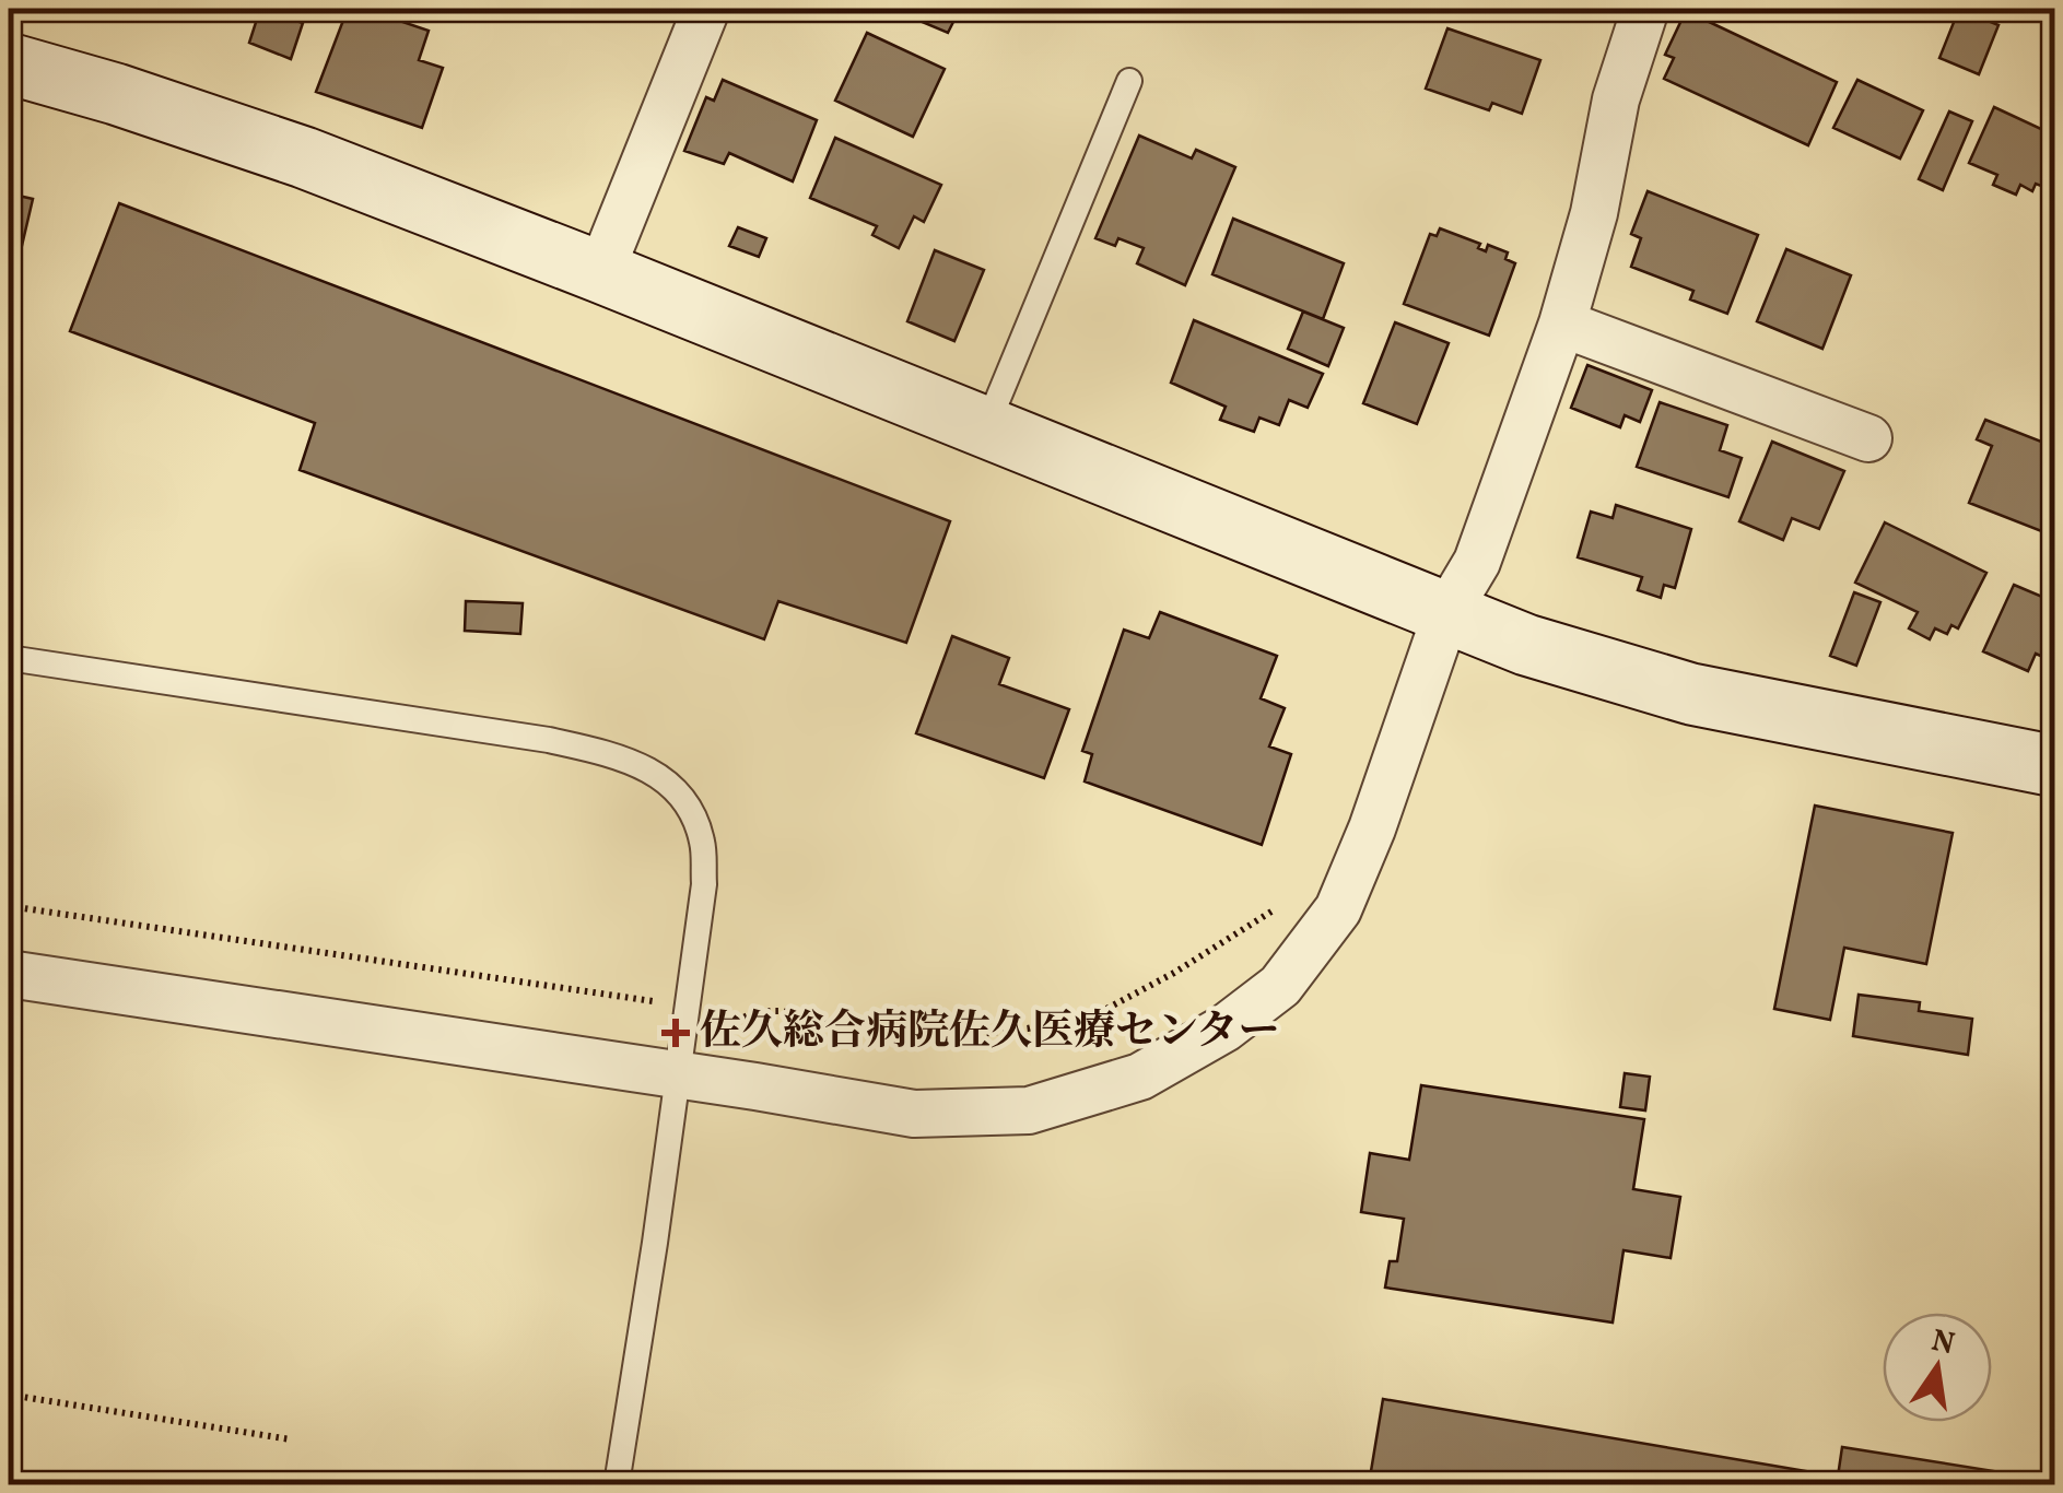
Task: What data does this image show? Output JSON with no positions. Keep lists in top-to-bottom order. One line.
{"places":{"health":["佐久総合病院佐久医療センター"]},"north":"top"}
